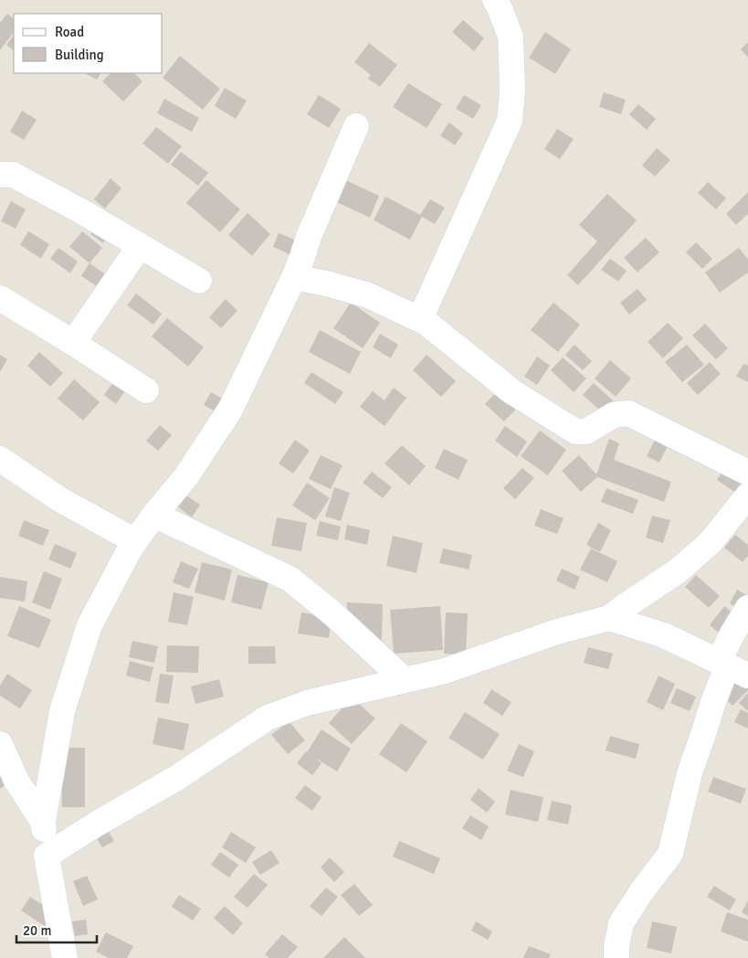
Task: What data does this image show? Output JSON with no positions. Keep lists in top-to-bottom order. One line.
{"legend":["Road","Building"],"scale_bar":"20 m"}
